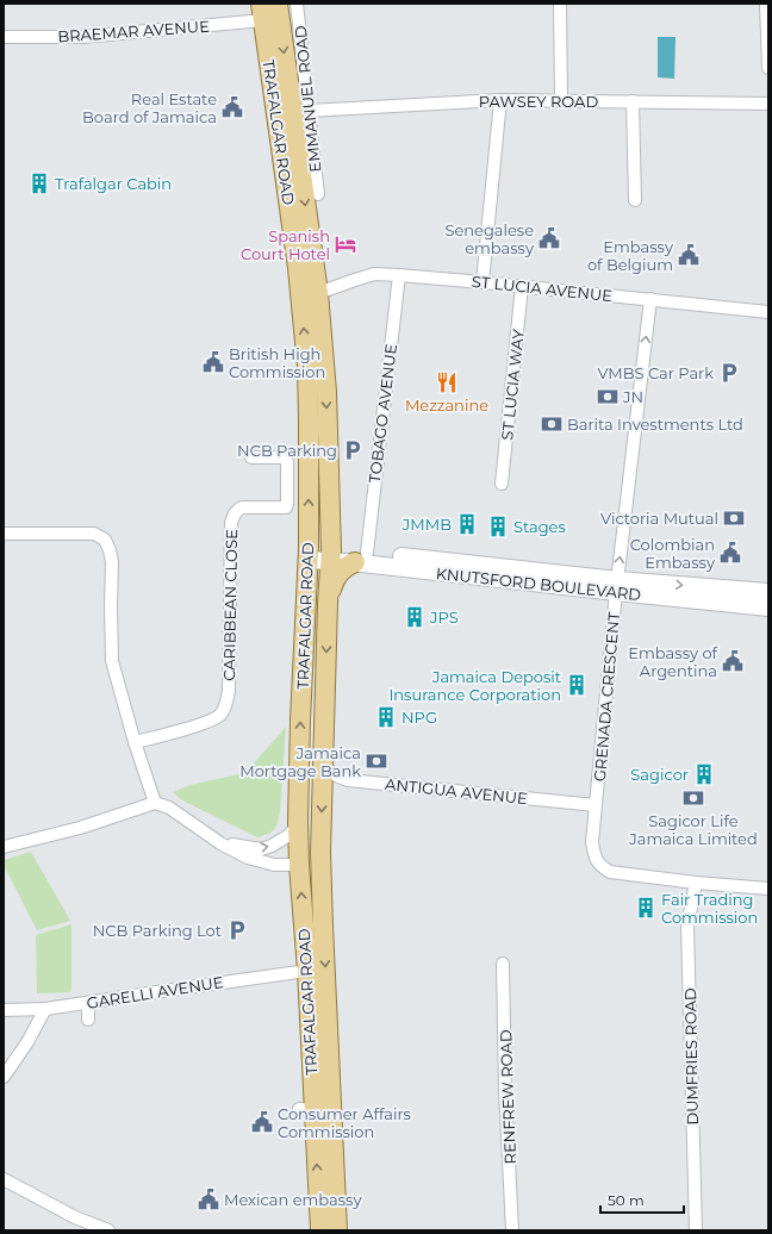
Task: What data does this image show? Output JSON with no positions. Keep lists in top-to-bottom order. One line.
{"streets":{"main road":["TRAFALGAR ROAD","KNUTSFORD BOULEVARD"],"street":["BRAEMAR AVENUE","EMMANUEL ROAD","PAWSEY ROAD","ST LUCIA AVENUE","ST LUCIA WAY","TOBAGO AVENUE","CARIBBEAN CLOSE","GRENADA CRESCENT","ANTIGUA AVENUE","GARELLI AVENUE","DUMFRIES ROAD","RENFREW ROAD"]},"crossings":[["BRAEMAR AVENUE","TRAFALGAR ROAD"],["EMMANUEL ROAD","PAWSEY ROAD"],["TRAFALGAR ROAD","ST LUCIA AVENUE"],["TRAFALGAR ROAD","KNUTSFORD BOULEVARD"],["TRAFALGAR ROAD","ANTIGUA AVENUE"],["TRAFALGAR ROAD","GARELLI AVENUE"],["ST LUCIA AVENUE","ST LUCIA WAY"],["ST LUCIA AVENUE","TOBAGO AVENUE"],["ST LUCIA AVENUE","GRENADA CRESCENT"],["TOBAGO AVENUE","KNUTSFORD BOULEVARD"],["KNUTSFORD BOULEVARD","GRENADA CRESCENT"],["GRENADA CRESCENT","ANTIGUA AVENUE"],["GRENADA CRESCENT","DUMFRIES ROAD"]],"one_way":["GRENADA CRESCENT"],"places":{"public building":["Real Estate Board of Jamaica","Senegalese embassy","Embassy of Belgium","British High Commission","Colombian Embassy","Embassy of Argentina","Consumer Affairs Commission","Mexican embassy"],"building":["Trafalgar Cabin","JMMB","Stages","JPS","Jamaica Deposit Insurance Corporation","NPG","Sagicor","Fair Trading Commission"],"hotel":["Spanish Court Hotel"],"parking":["VMBS Car Park","NCB Parking","NCB Parking Lot"],"restaurant":["Mezzanine"],"bank":["JN","Barita Investments Ltd","Victoria Mutual","Jamaica Mortgage Bank","Sagicor Life Jamaica Limited"]},"scale_bar":"50 m"}
